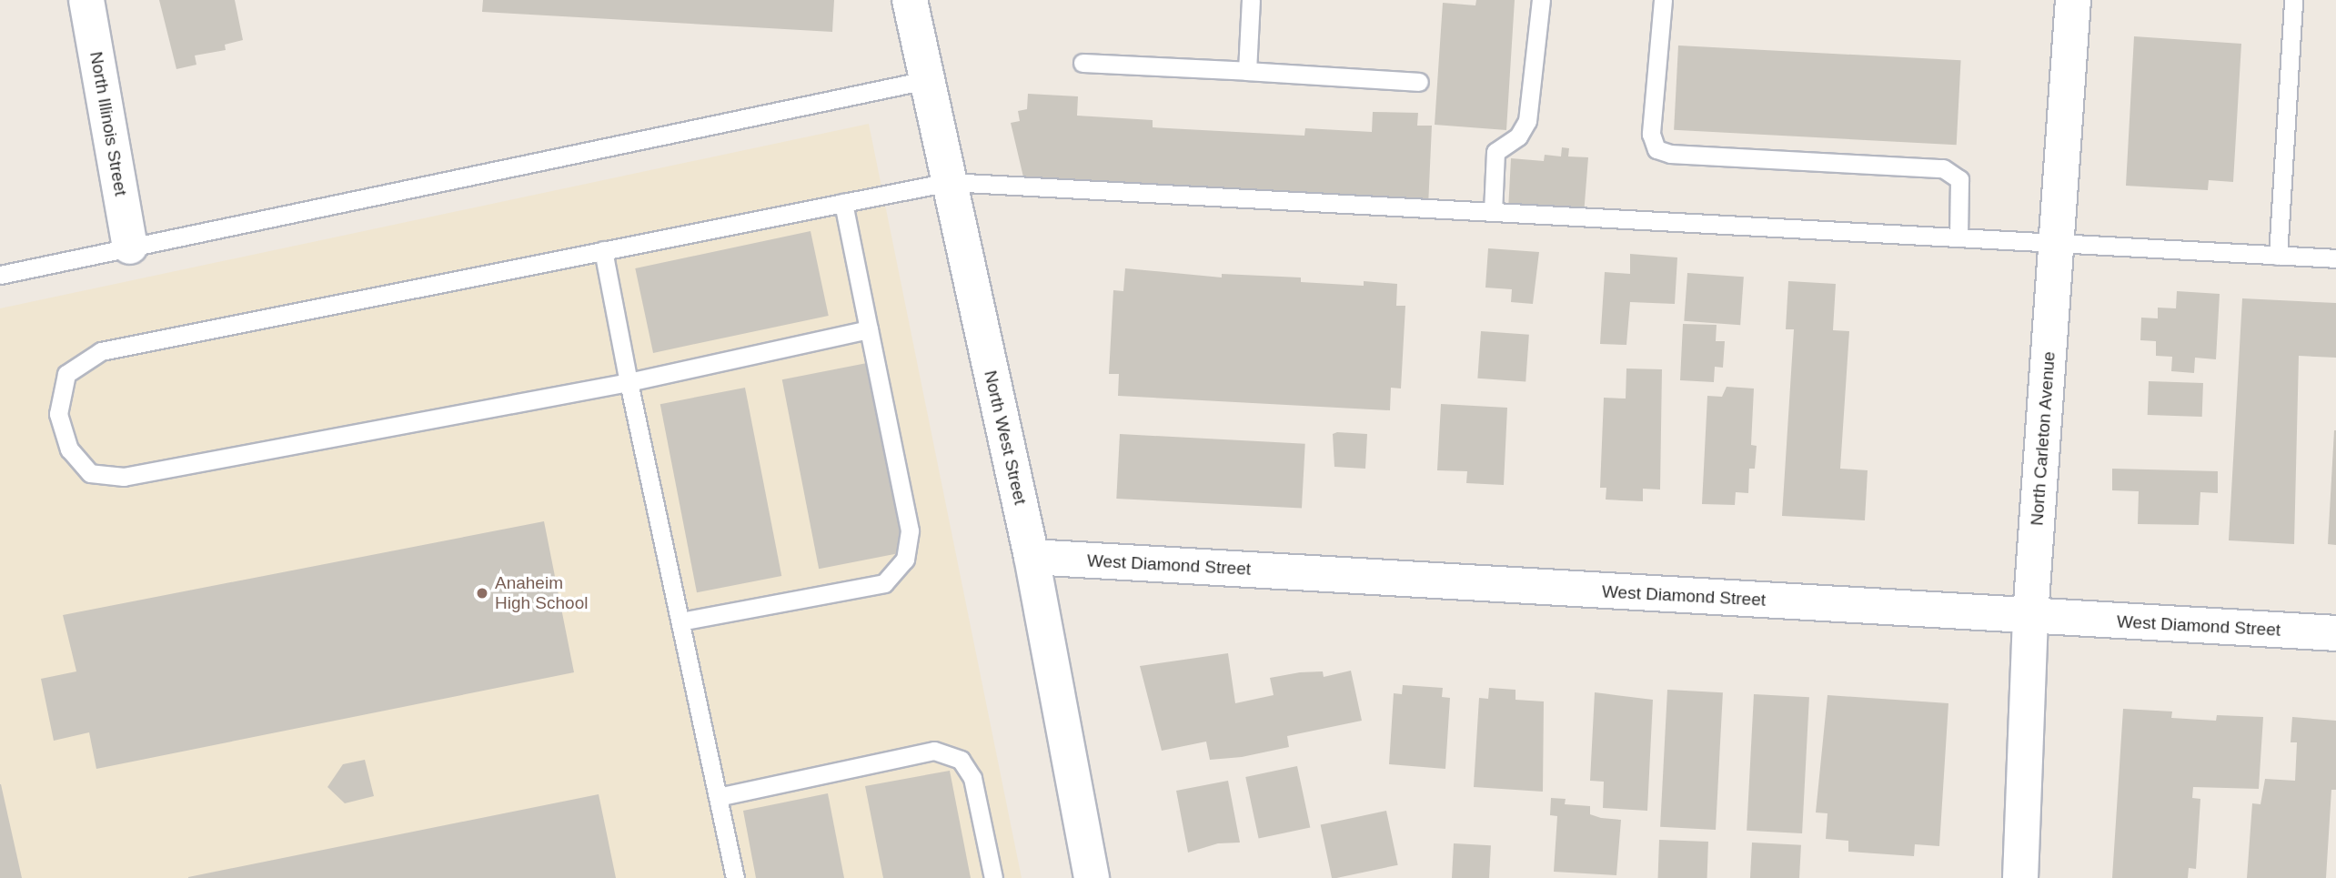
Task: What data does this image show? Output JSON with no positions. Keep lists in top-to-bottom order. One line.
{"streets":{"street":["North Illinois Street","North West Street","North Carleton Avenue","West Diamond Street"]},"crossings":[["North West Street","West Diamond Street"],["North Carleton Avenue","West Diamond Street"]],"places":["Anaheim High School"]}
